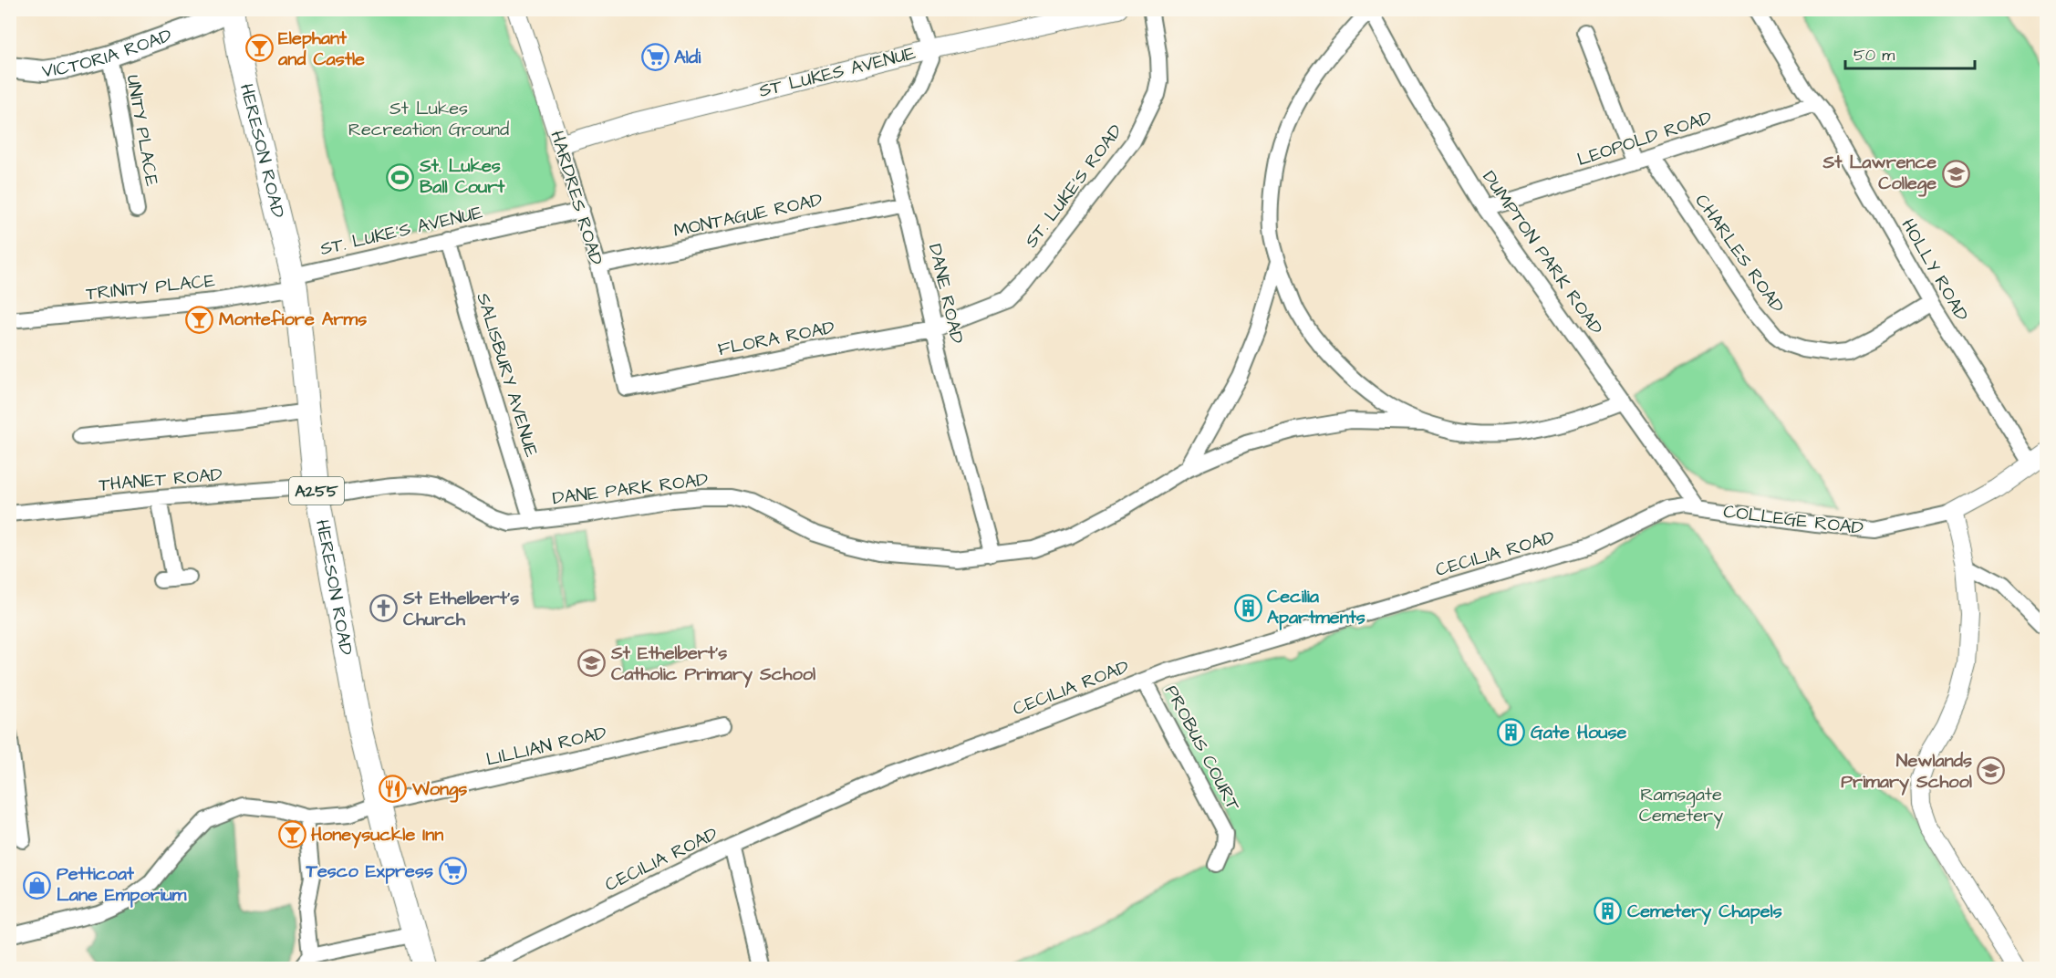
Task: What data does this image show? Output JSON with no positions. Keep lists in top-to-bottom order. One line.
{"streets":{"main road":["VICTORIA ROAD","HERESON ROAD","A255"],"street":["ST LUKES AVENUE","UNITY PLACE","LEOPOLD ROAD","ST. LUKE'S ROAD","HARDRES ROAD","MONTAGUE ROAD","ST. LUKE'S AVENUE","DUMPTON PARK ROAD","CHARLES ROAD","HOLLY ROAD","TRINITY PLACE","DANE ROAD","FLORA ROAD","SALISBURY AVENUE","THANET ROAD","DANE PARK ROAD","COLLEGE ROAD","CECILIA ROAD","LILLIAN ROAD","PROBUS COURT"]},"crossings":[["VICTORIA ROAD","UNITY PLACE"],["VICTORIA ROAD","HERESON ROAD"],["ST LUKES AVENUE","HARDRES ROAD"],["ST LUKES AVENUE","DANE ROAD"],["LEOPOLD ROAD","DUMPTON PARK ROAD"],["LEOPOLD ROAD","CHARLES ROAD"],["LEOPOLD ROAD","HOLLY ROAD"],["HERESON ROAD","ST. LUKE'S AVENUE"],["HERESON ROAD","TRINITY PLACE"],["HERESON ROAD","THANET ROAD"],["HERESON ROAD","DANE PARK ROAD"],["HERESON ROAD","LILLIAN ROAD"],["ST. LUKE'S ROAD","DANE ROAD"],["ST. LUKE'S ROAD","FLORA ROAD"],["HARDRES ROAD","MONTAGUE ROAD"],["HARDRES ROAD","ST. LUKE'S AVENUE"],["HARDRES ROAD","FLORA ROAD"],["MONTAGUE ROAD","DANE ROAD"],["ST. LUKE'S AVENUE","TRINITY PLACE"],["ST. LUKE'S AVENUE","SALISBURY AVENUE"],["DUMPTON PARK ROAD","COLLEGE ROAD"],["DUMPTON PARK ROAD","CECILIA ROAD"],["CHARLES ROAD","HOLLY ROAD"],["HOLLY ROAD","COLLEGE ROAD"],["DANE ROAD","FLORA ROAD"],["DANE ROAD","DANE PARK ROAD"],["SALISBURY AVENUE","DANE PARK ROAD"],["THANET ROAD","DANE PARK ROAD"],["COLLEGE ROAD","CECILIA ROAD"],["CECILIA ROAD","PROBUS COURT"]],"parks":["St Lukes Recreation Ground","Ramsgate Cemetery"],"places":{"bar":["Elephant and Castle","Montefiore Arms","Honeysuckle Inn"],"supermarket":["Aldi","Tesco Express"],"school or university":["St Lawrence College","St Ethelbert's Catholic Primary School","Newlands Primary School"],"sports":["St. Lukes Ball Court"],"building":["Cecilia Apartments","Gate House","Cemetery Chapels"],"church":["St Ethelbert's Church"],"restaurant":["Wongs"],"shop":["Petticoat Lane Emporium"]},"scale_bar":"50 m"}
